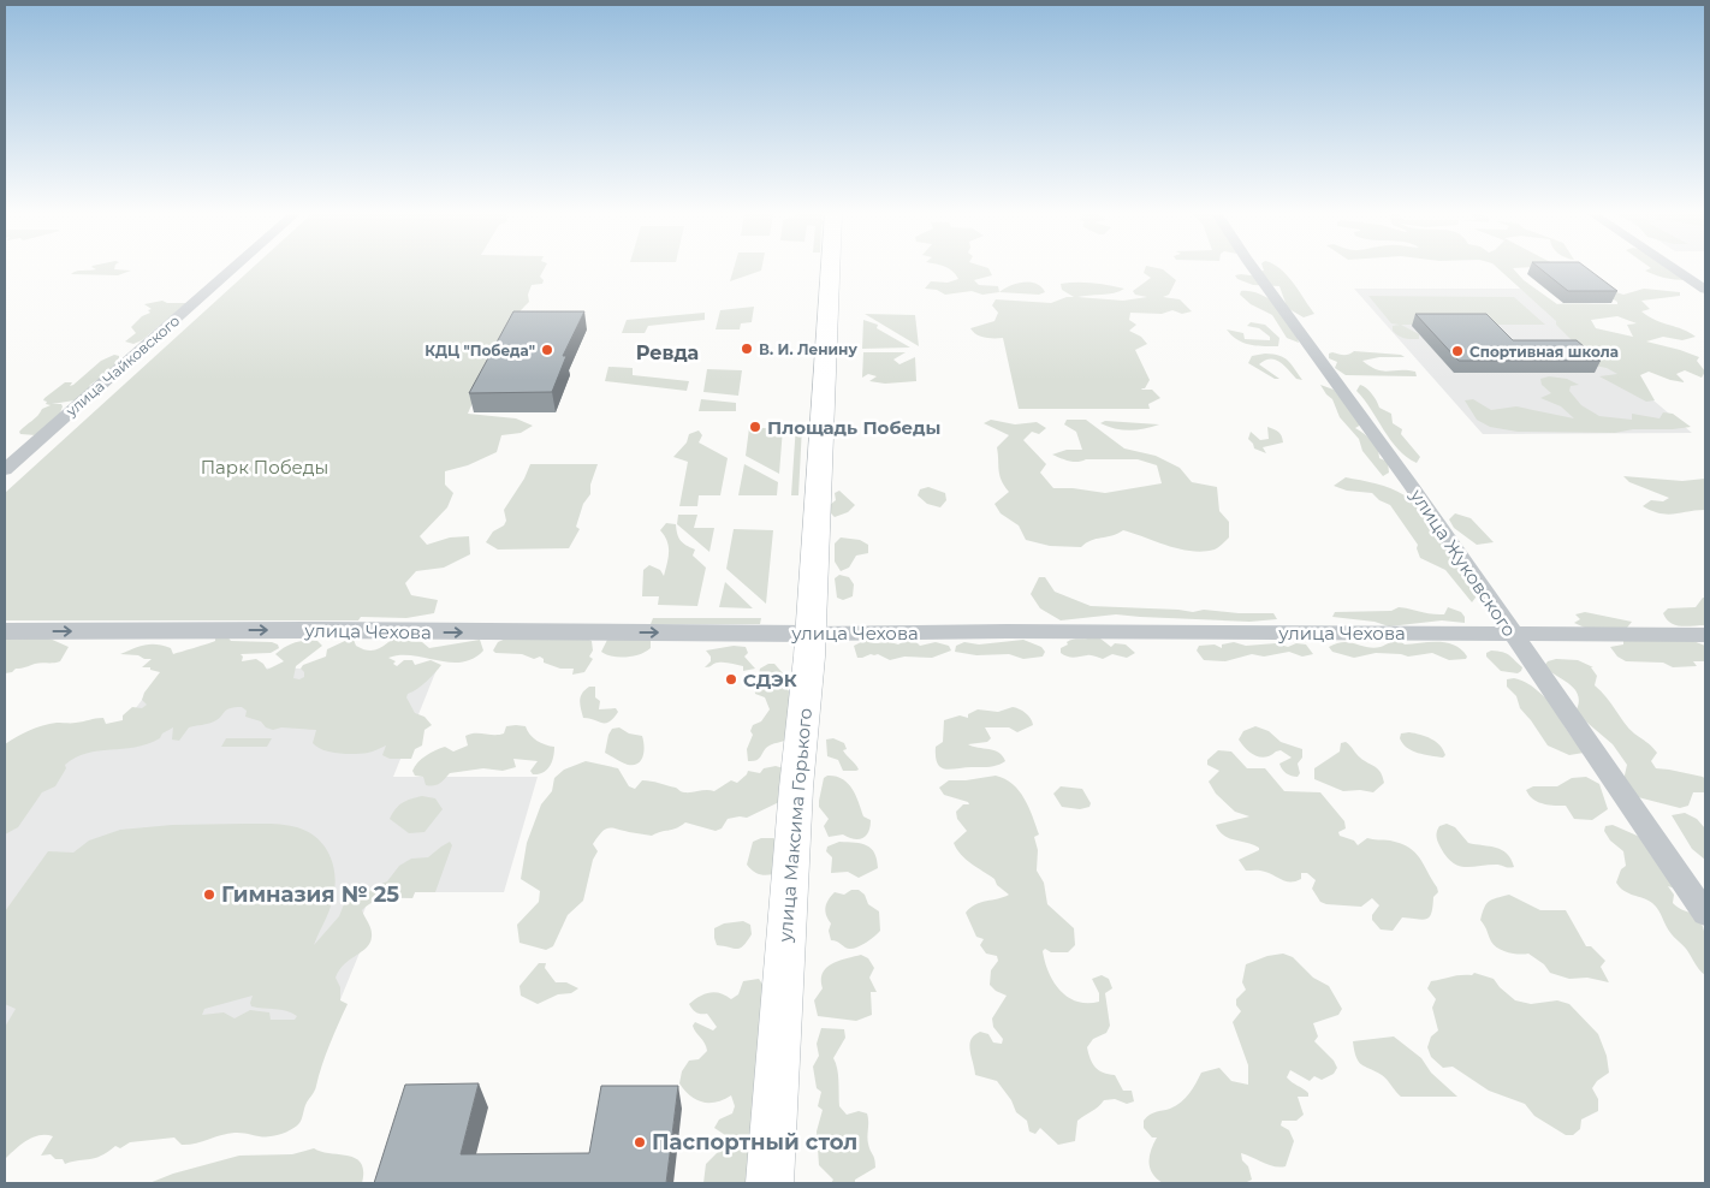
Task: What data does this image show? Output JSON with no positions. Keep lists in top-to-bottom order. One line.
{"streets":{"main road":["улица Максима Горького"],"street":["улица Чайковского","улица Жуковского","улица Чехова"]},"crossings":[["улица Жуковского","улица Чехова"],["улица Чехова","улица Максима Горького"]],"one_way":["улица Чехова"],"districts":["Ревда"],"parks":["Парк Победы"],"places":["В. И. Ленину","КДЦ \"Победа\"","Спортивная школа","Площадь Победы","СДЭК","Гимназия № 25","Паспортный стол"]}
